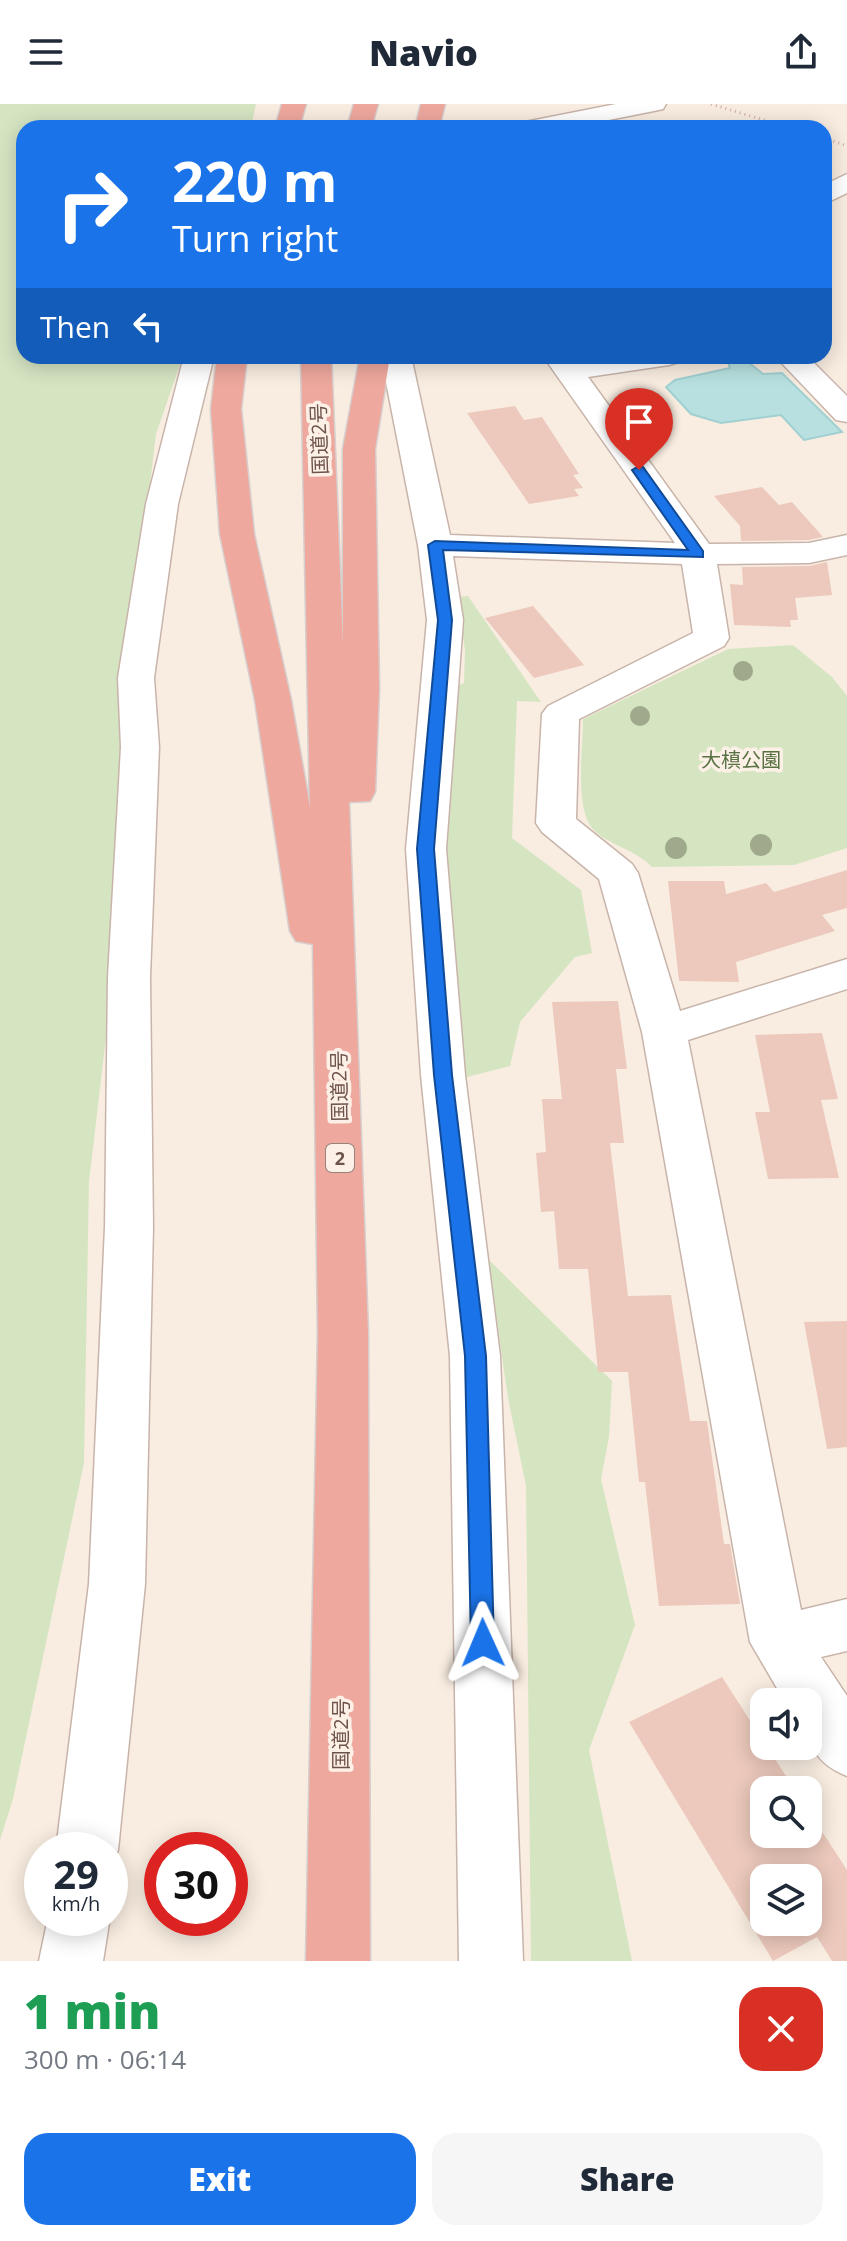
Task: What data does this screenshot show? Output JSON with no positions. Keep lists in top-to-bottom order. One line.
{"streets":{"highway":["国道2号","2"]},"parks":["大槙公園"],"page":{"header":"Navio","turn":["220 m","Turn right"],"then":"Then","speed":"29 km/h","limit":"30","heading":["1 min","300 m · 06:14"],"buttons":["Exit","Share"]}}
